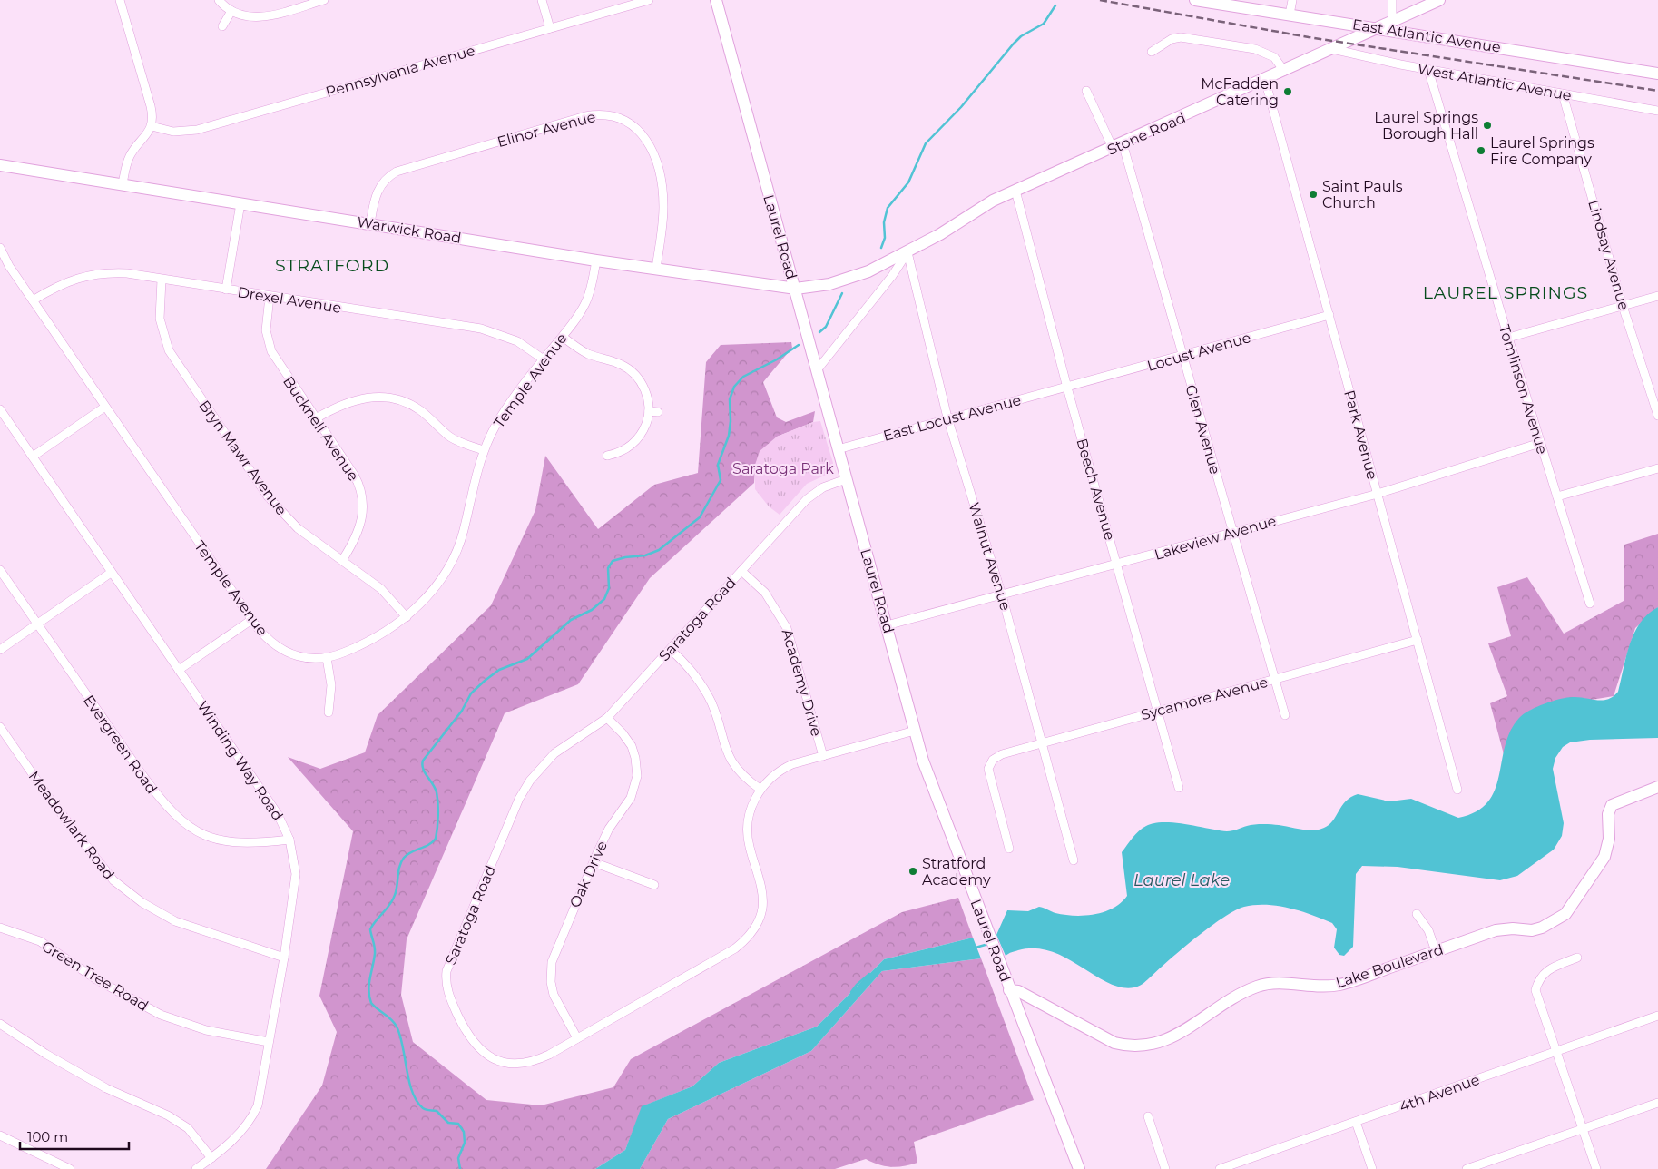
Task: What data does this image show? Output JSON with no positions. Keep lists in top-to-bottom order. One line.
{"streets":{"street":["East Atlantic Avenue","Pennsylvania Avenue","West Atlantic Avenue","Elinor Avenue","Stone Road","Warwick Road","Laurel Road","Lindsay Avenue","Drexel Avenue","Locust Avenue","Temple Avenue","Tomlinson Avenue","East Locust Avenue","Bucknell Avenue","Glen Avenue","Park Avenue","Bryn Mawr Avenue","Beech Avenue","Lakeview Avenue","Walnut Avenue","Saratoga Road","Academy Drive","Sycamore Avenue","Evergreen Road","Winding Way Road","Meadowlark Road","Oak Drive","Lake Boulevard","Green Tree Road","4th Avenue"]},"crossings":[["East Atlantic Avenue","Stone Road"],["West Atlantic Avenue","Stone Road"],["West Atlantic Avenue","Lindsay Avenue"],["West Atlantic Avenue","Tomlinson Avenue"],["Elinor Avenue","Warwick Road"],["Stone Road","Warwick Road"],["Stone Road","Laurel Road"],["Stone Road","Glen Avenue"],["Stone Road","Park Avenue"],["Stone Road","Beech Avenue"],["Stone Road","Walnut Avenue"],["Warwick Road","Laurel Road"],["Warwick Road","Temple Avenue"],["Laurel Road","East Locust Avenue"],["Laurel Road","Lakeview Avenue"],["Laurel Road","Saratoga Road"],["Laurel Road","Lake Boulevard"],["Drexel Avenue","Temple Avenue"],["Drexel Avenue","Bucknell Avenue"],["Drexel Avenue","Bryn Mawr Avenue"],["Locust Avenue","East Locust Avenue"],["Locust Avenue","Glen Avenue"],["Locust Avenue","Park Avenue"],["Locust Avenue","Beech Avenue"],["Temple Avenue","Bryn Mawr Avenue"],["Tomlinson Avenue","Lakeview Avenue"],["East Locust Avenue","Beech Avenue"],["East Locust Avenue","Walnut Avenue"],["Bucknell Avenue","Bryn Mawr Avenue"],["Glen Avenue","Lakeview Avenue"],["Glen Avenue","Sycamore Avenue"],["Park Avenue","Lakeview Avenue"],["Park Avenue","Sycamore Avenue"],["Beech Avenue","Lakeview Avenue"],["Beech Avenue","Sycamore Avenue"],["Lakeview Avenue","Walnut Avenue"],["Walnut Avenue","Sycamore Avenue"],["Saratoga Road","Academy Drive"],["Saratoga Road","Oak Drive"],["Evergreen Road","Winding Way Road"],["Winding Way Road","Meadowlark Road"],["Winding Way Road","Green Tree Road"]],"districts":["STRATFORD","LAUREL SPRINGS"],"water":["Laurel Lake"],"parks":["Saratoga Park"],"places":["McFadden Catering","Laurel Springs Borough Hall","Laurel Springs Fire Company","Saint Pauls Church","Stratford Academy"],"scale_bar":"100 m"}
